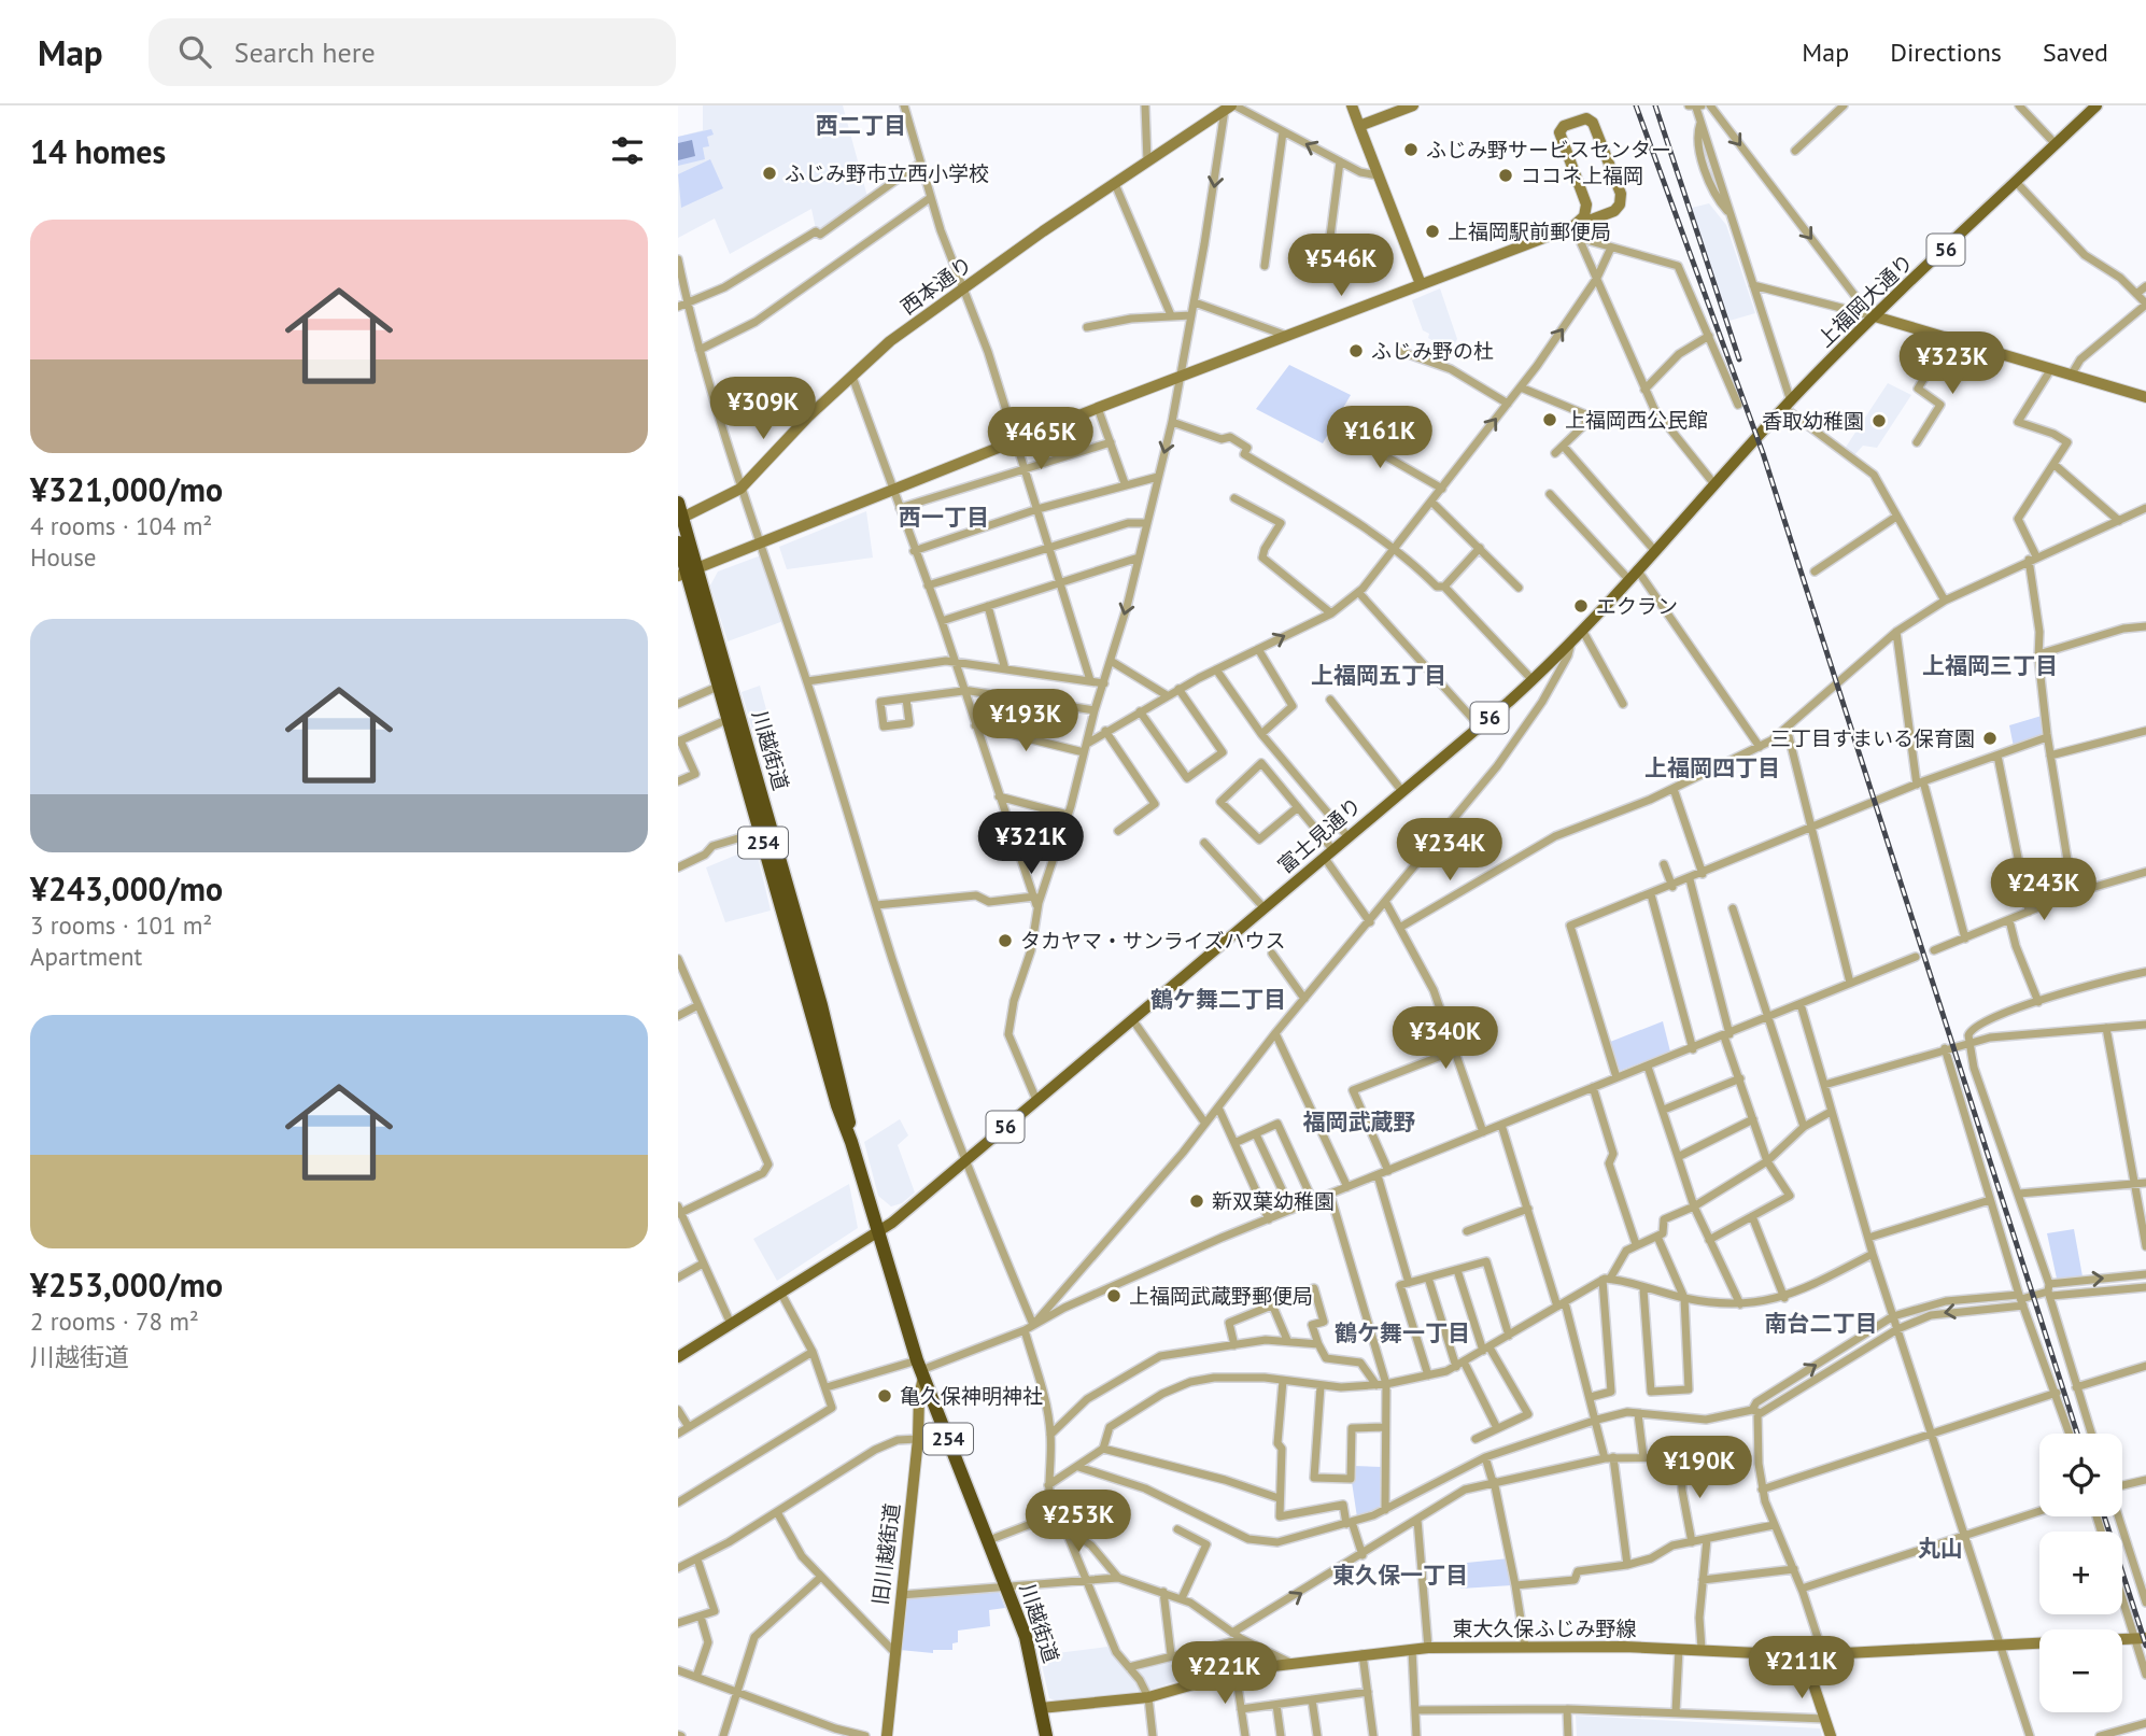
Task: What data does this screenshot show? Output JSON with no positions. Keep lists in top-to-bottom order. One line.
{"streets":{"highway":["川越街道","254"],"main road":["56","上福岡大通り","富士見通り"],"street":["西本通り","旧川越街道","東大久保ふじみ野線"]},"crossings":[["56","川越街道"],["56","富士見通り"],["西本通り","川越街道"],["上福岡大通り","富士見通り"],["川越街道","富士見通り"],["川越街道","旧川越街道"],["川越街道","東大久保ふじみ野線"]],"districts":["西二丁目","西一丁目","上福岡三丁目","上福岡五丁目","上福岡四丁目","鶴ケ舞二丁目","福岡武蔵野","南台二丁目","鶴ケ舞一丁目","丸山","東久保一丁目"],"places":["ふじみ野サービスセンター","ふじみ野市立西小学校","ココネ上福岡","上福岡駅前郵便局","ふじみ野の杜","上福岡西公民館","香取幼稚園","エクラン","三丁目すまいる保育園","タカヤマ・サンライズハウス","新双葉幼稚園","上福岡武蔵野郵便局","亀久保神明神社"],"page":{"header":"Map","search":"Search here","nav":["Map","Directions","Saved"],"heading":"14 homes","list":[{"name":"¥321,000/mo","note":"4 rooms · 104 m² · House"},{"name":"¥243,000/mo","note":"3 rooms · 101 m² · Apartment"},{"name":"¥253,000/mo","note":"2 rooms · 78 m² · 川越街道"}],"price":["¥546K","¥323K","¥309K","¥161K","¥465K","¥193K","¥321K","¥234K","¥243K","¥340K","¥190K","¥253K","¥211K","¥221K"],"map_buttons":["+","−"]}}
